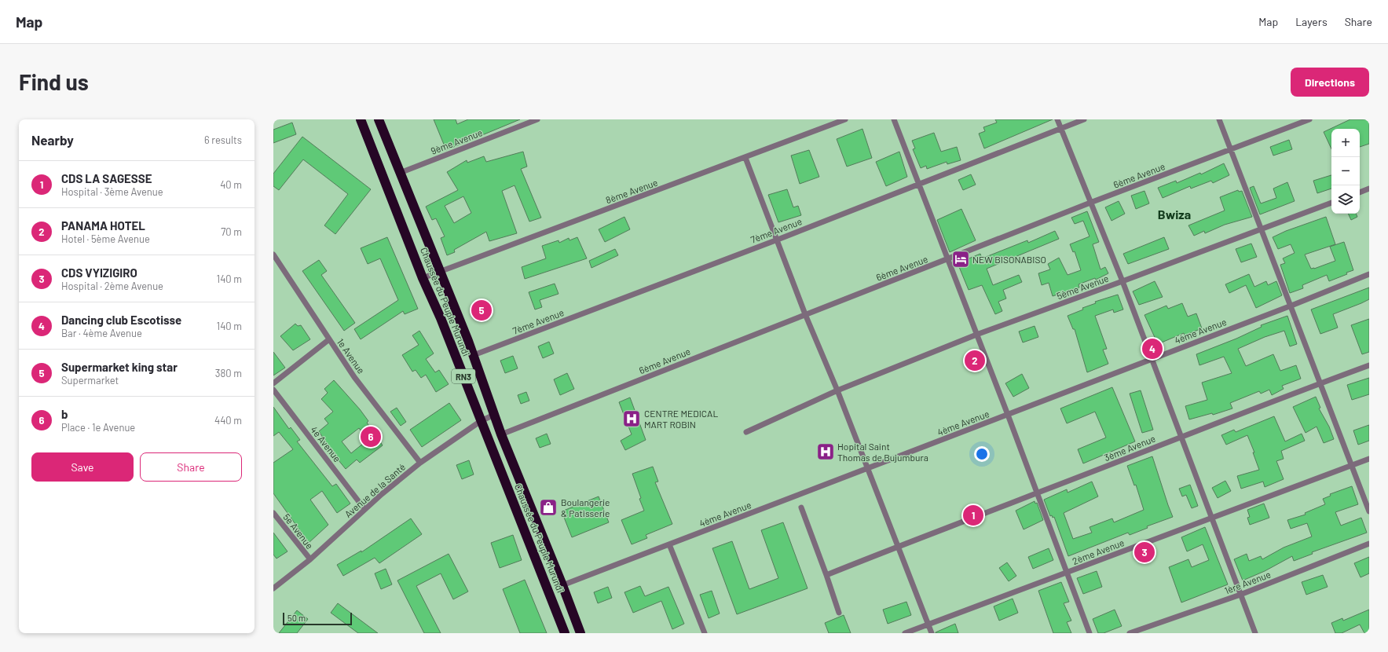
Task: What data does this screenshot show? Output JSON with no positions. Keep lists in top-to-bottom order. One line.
{"streets":{"highway":["Chaussée du Peuple Murundi","RN3"],"street":["9ème Avenue","6ème Avenue","8ème Avenue","7ème Avenue","5ème Avenue","4ème Avenue","1e Avenue","4e Avenue","3ème Avenue","Avenue de la Santé","5e Avenue","2ème Avenue","1ère Avenue"]},"crossings":[["9ème Avenue","Chaussée du Peuple Murundi"],["6ème Avenue","Chaussée du Peuple Murundi"],["8ème Avenue","Chaussée du Peuple Murundi"],["7ème Avenue","Chaussée du Peuple Murundi"],["Chaussée du Peuple Murundi","4ème Avenue"],["Chaussée du Peuple Murundi","Avenue de la Santé"],["1e Avenue","Avenue de la Santé"],["4e Avenue","Avenue de la Santé"],["Avenue de la Santé","5e Avenue"]],"districts":["Bwiza"],"places":{"hotel":["NEW BISONABISO"],"hospital":["CENTRE MEDICAL MART ROBIN","Hopital Saint Thomas de Bujumbura"],"shop":["Boulangerie & Patisserie"]},"scale_bar":"50 m","page":{"header":"Map","nav":["Map","Layers","Share"],"buttons":["Directions",["Save","Share"]],"title":"Find us","heading":["Nearby","6 results"],"map_buttons":["+","−"],"list":[{"mark":"1","name":"CDS LA SAGESSE","note":"Hospital · 3ème Avenue","value":"40 m"},{"mark":"2","name":"PANAMA HOTEL","note":"Hotel · 5ème Avenue","value":"70 m"},{"mark":"3","name":"CDS VYIZIGIRO","note":"Hospital · 2ème Avenue","value":"140 m"},{"mark":"4","name":"Dancing club Escotisse","note":"Bar · 4ème Avenue","value":"140 m"},{"mark":"5","name":"Supermarket king star","note":"Supermarket","value":"380 m"},{"mark":"6","name":"b","note":"Place · 1e Avenue","value":"440 m"}],"pins":["5","4","2","6","1","3"],"scale":"50 m"}}
